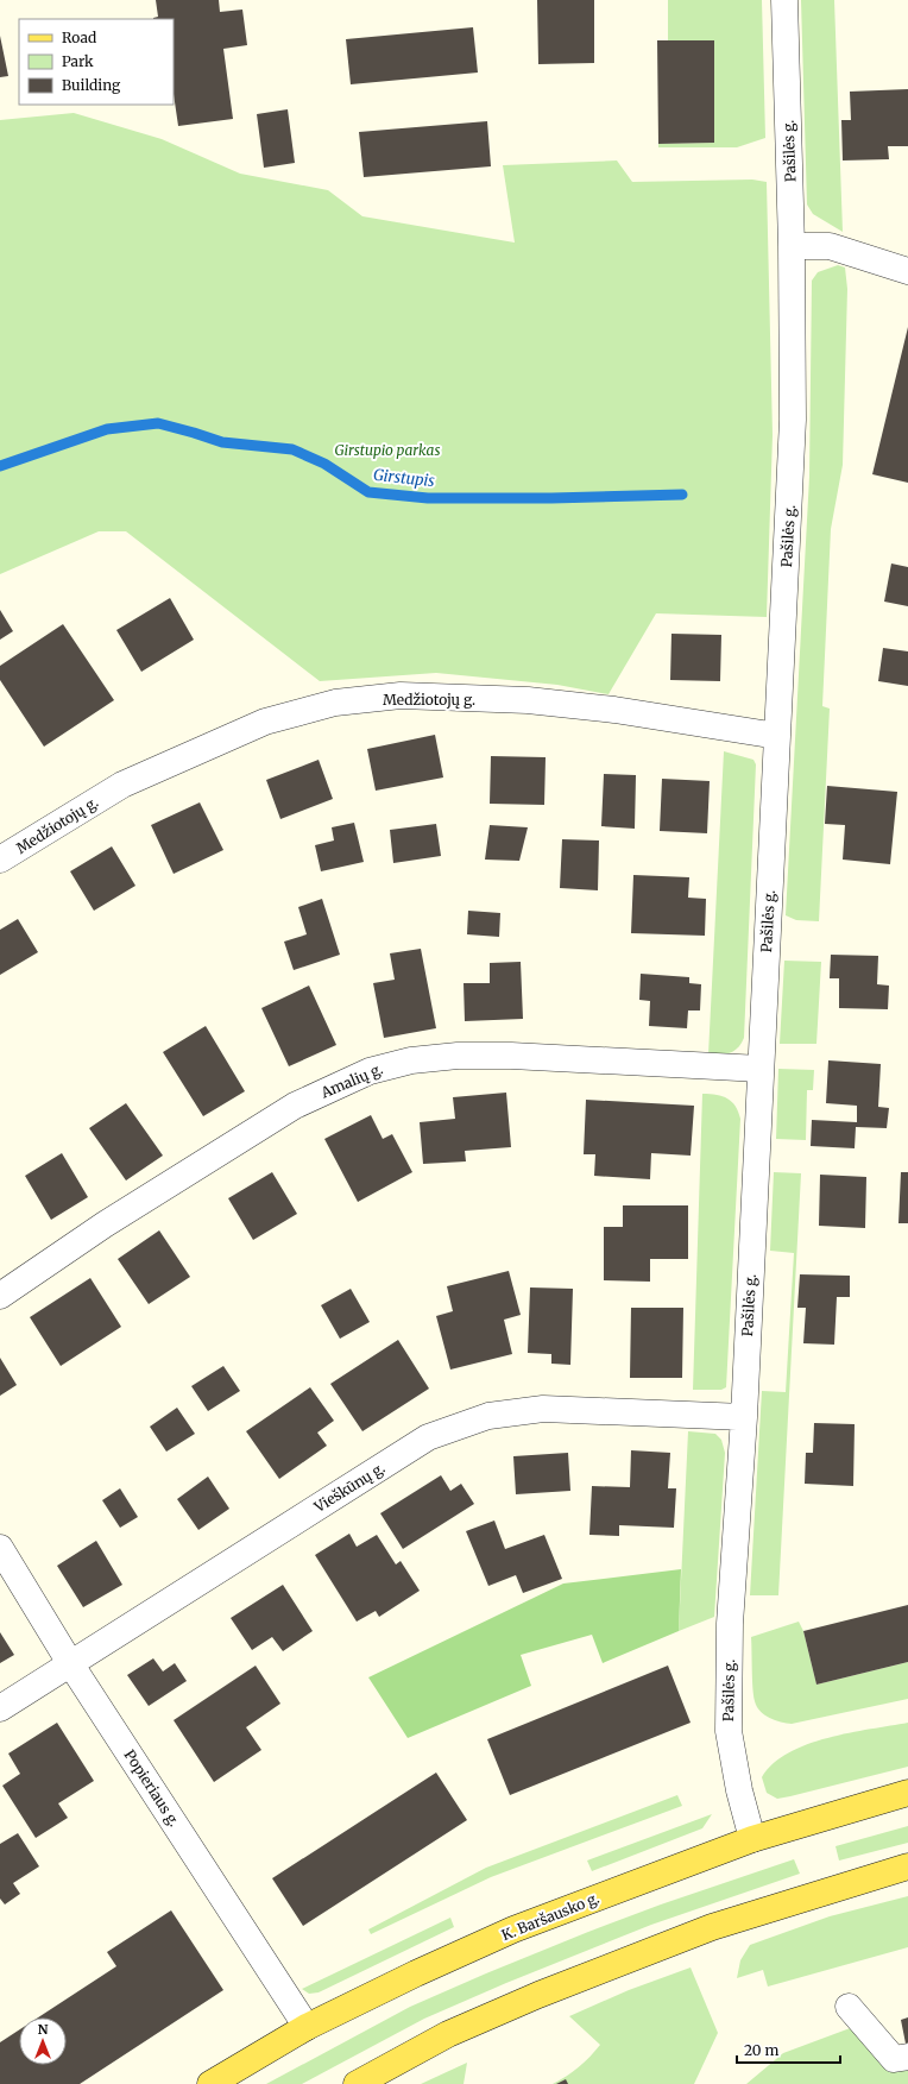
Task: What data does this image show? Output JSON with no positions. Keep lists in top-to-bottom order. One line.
{"streets":{"main road":["K. Baršausko g."],"street":["Pašilės g.","Medžiotojų g.","Amalių g.","Vieškūnų g.","Popieriaus g."]},"crossings":[["Pašilės g.","Medžiotojų g."],["Pašilės g.","Amalių g."],["Pašilės g.","Vieškūnų g."],["Pašilės g.","K. Baršausko g."],["Vieškūnų g.","Popieriaus g."],["Popieriaus g.","K. Baršausko g."]],"water":["Girstupis"],"parks":["Girstupio parkas"],"legend":["Road","Park","Building"],"scale_bar":"20 m","north":"top"}
